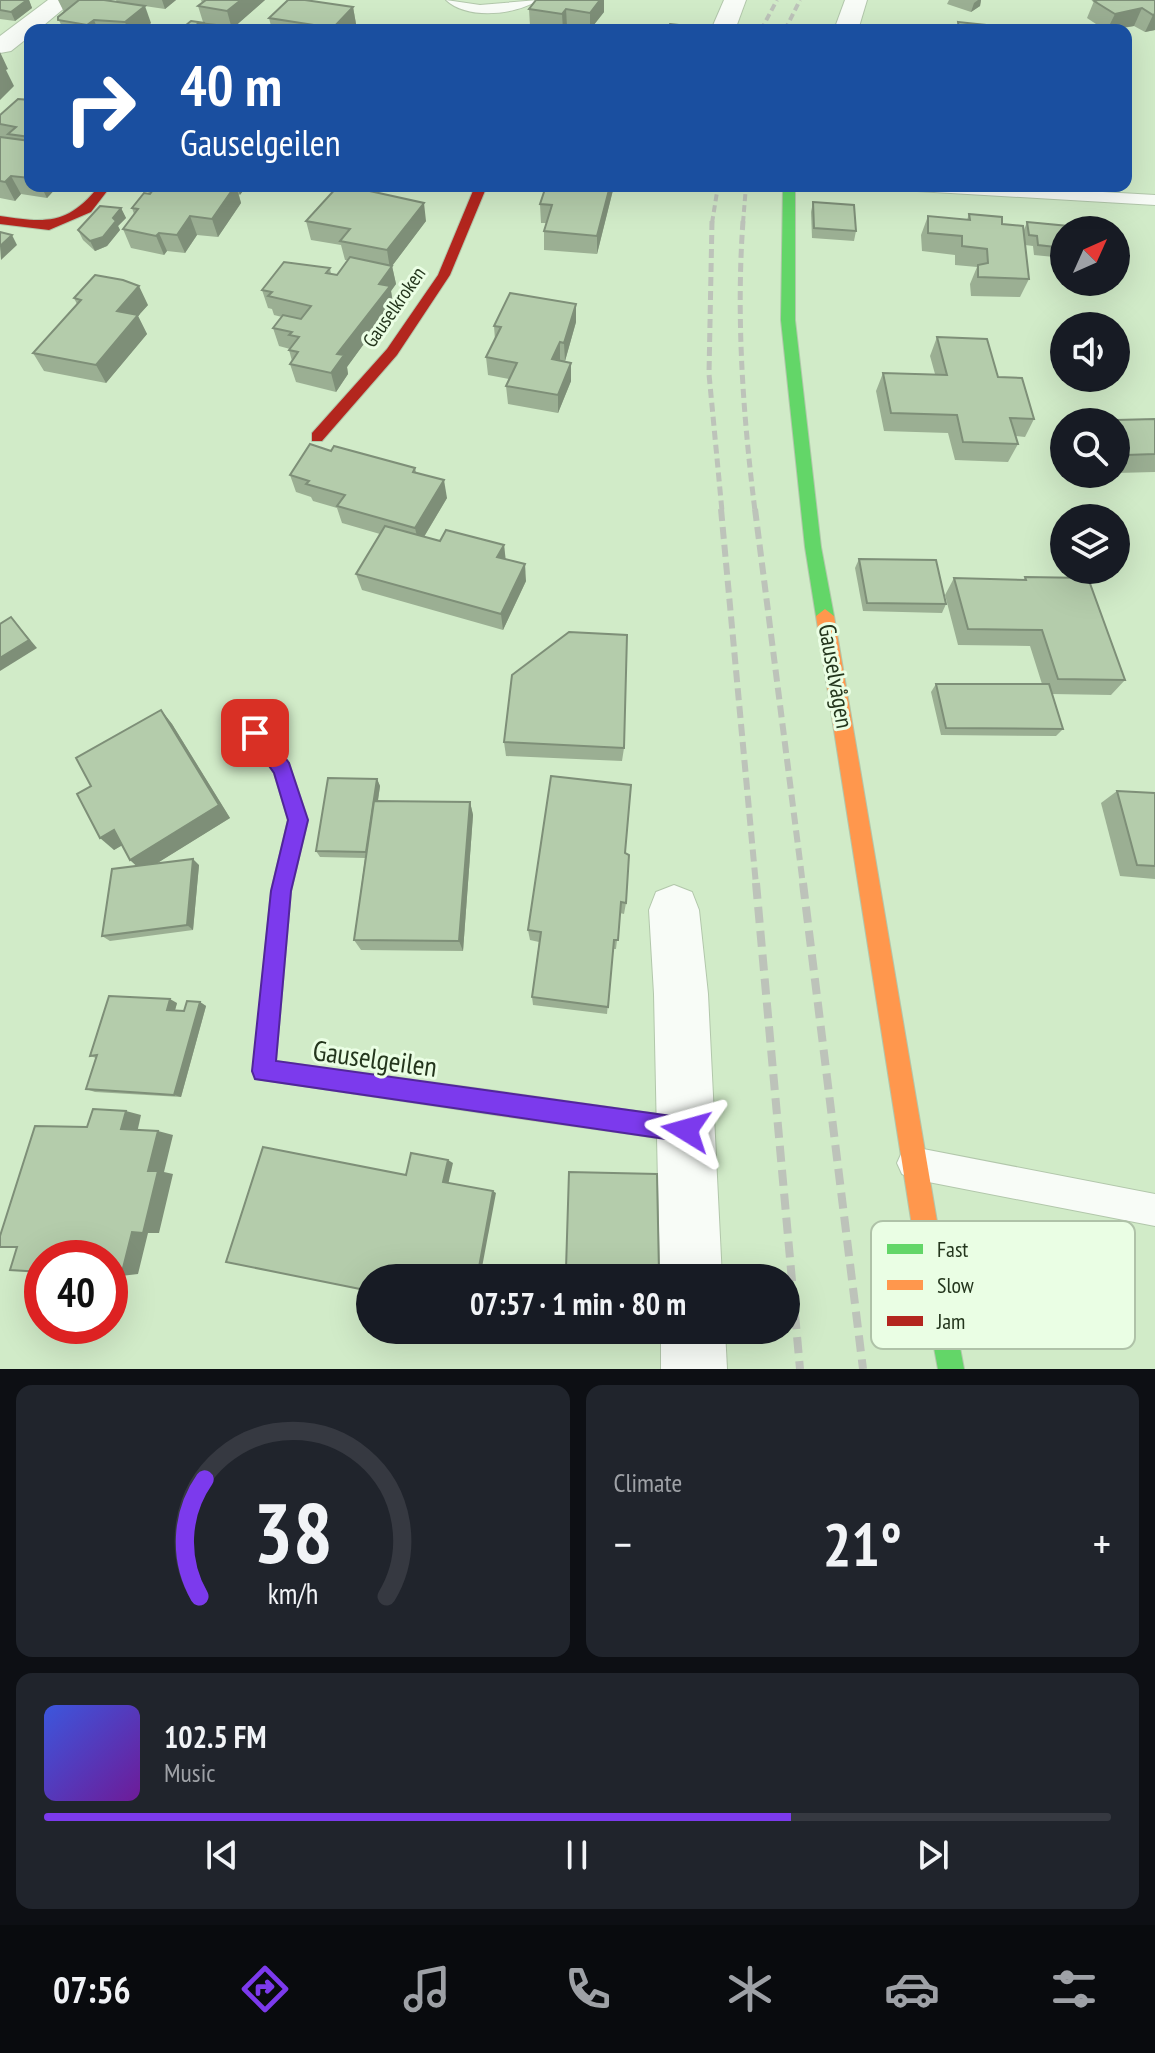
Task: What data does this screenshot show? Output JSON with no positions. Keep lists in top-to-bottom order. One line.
{"streets":{"street":["Gauselkroken","Gauselvågen","Gauselgeilen"]},"legend":["Fast","Slow","Jam"],"north":"top right","page":{"turn":["40 m","Gauselgeilen"],"limit":"40","trip":"07:57 · 1 min · 80 m","tile":"Climate","heat":["−","21°","+"],"song":["102.5 FM","Music"],"tabs":"07:56","gauge":["38","km/h"]}}
